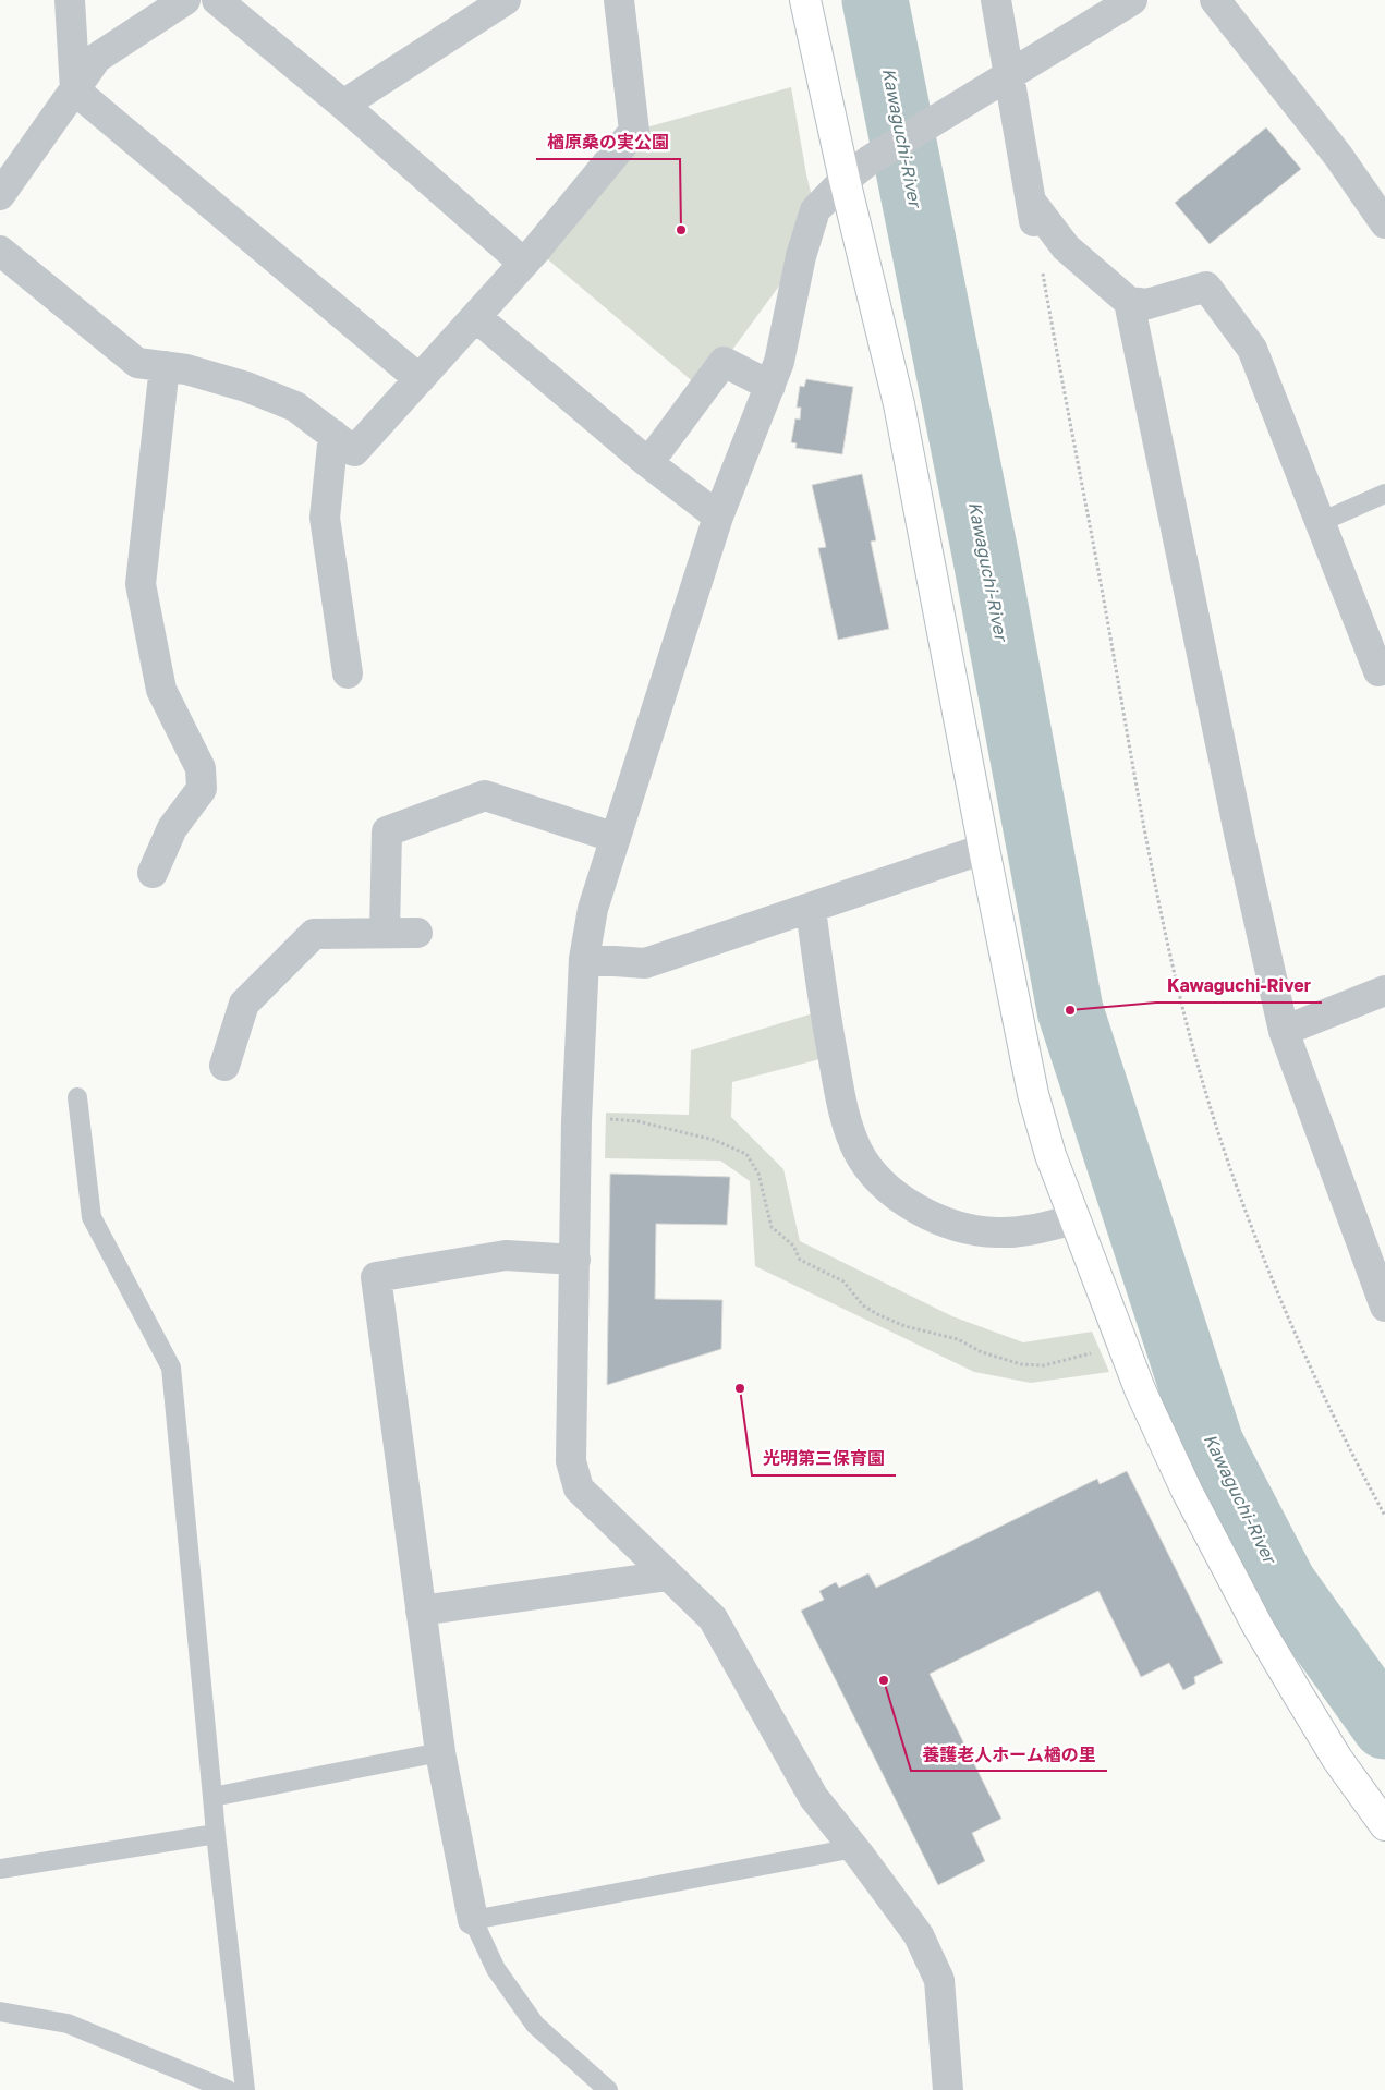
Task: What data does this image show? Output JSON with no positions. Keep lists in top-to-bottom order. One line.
{"water":["Kawaguchi-River"],"places":["楢原桑の実公園","Kawaguchi-River","光明第三保育園","養護老人ホーム楢の里"]}
